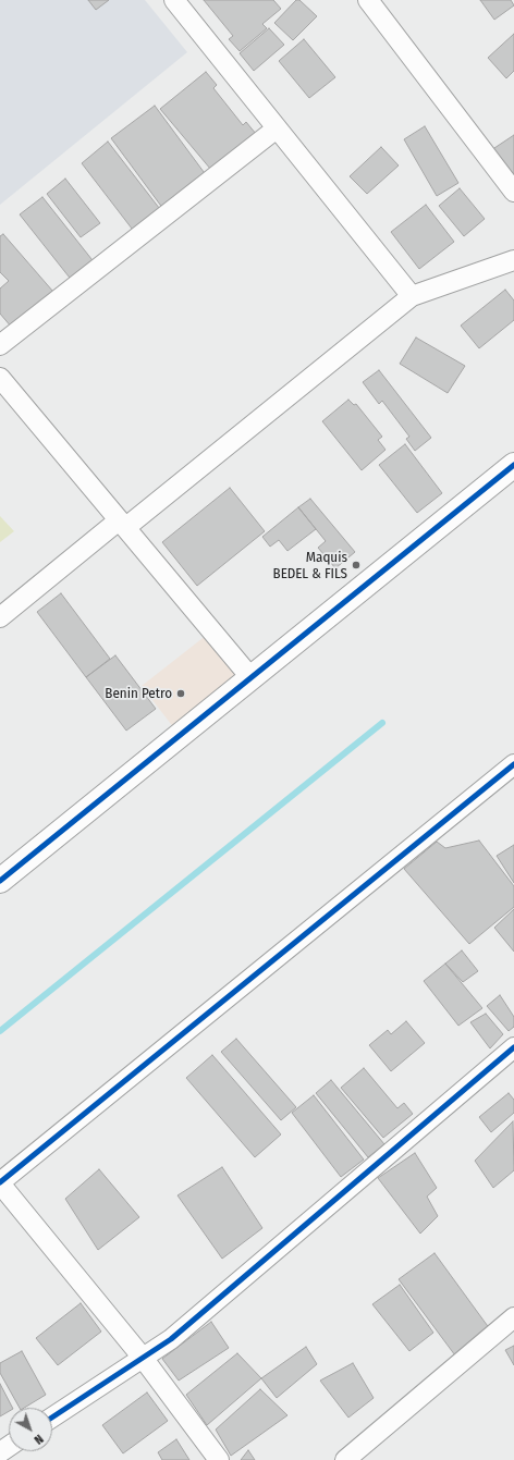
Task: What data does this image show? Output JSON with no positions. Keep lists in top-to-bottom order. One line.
{"places":["Maquis BEDEL & FILS","Benin Petro"],"north":"bottom right"}
